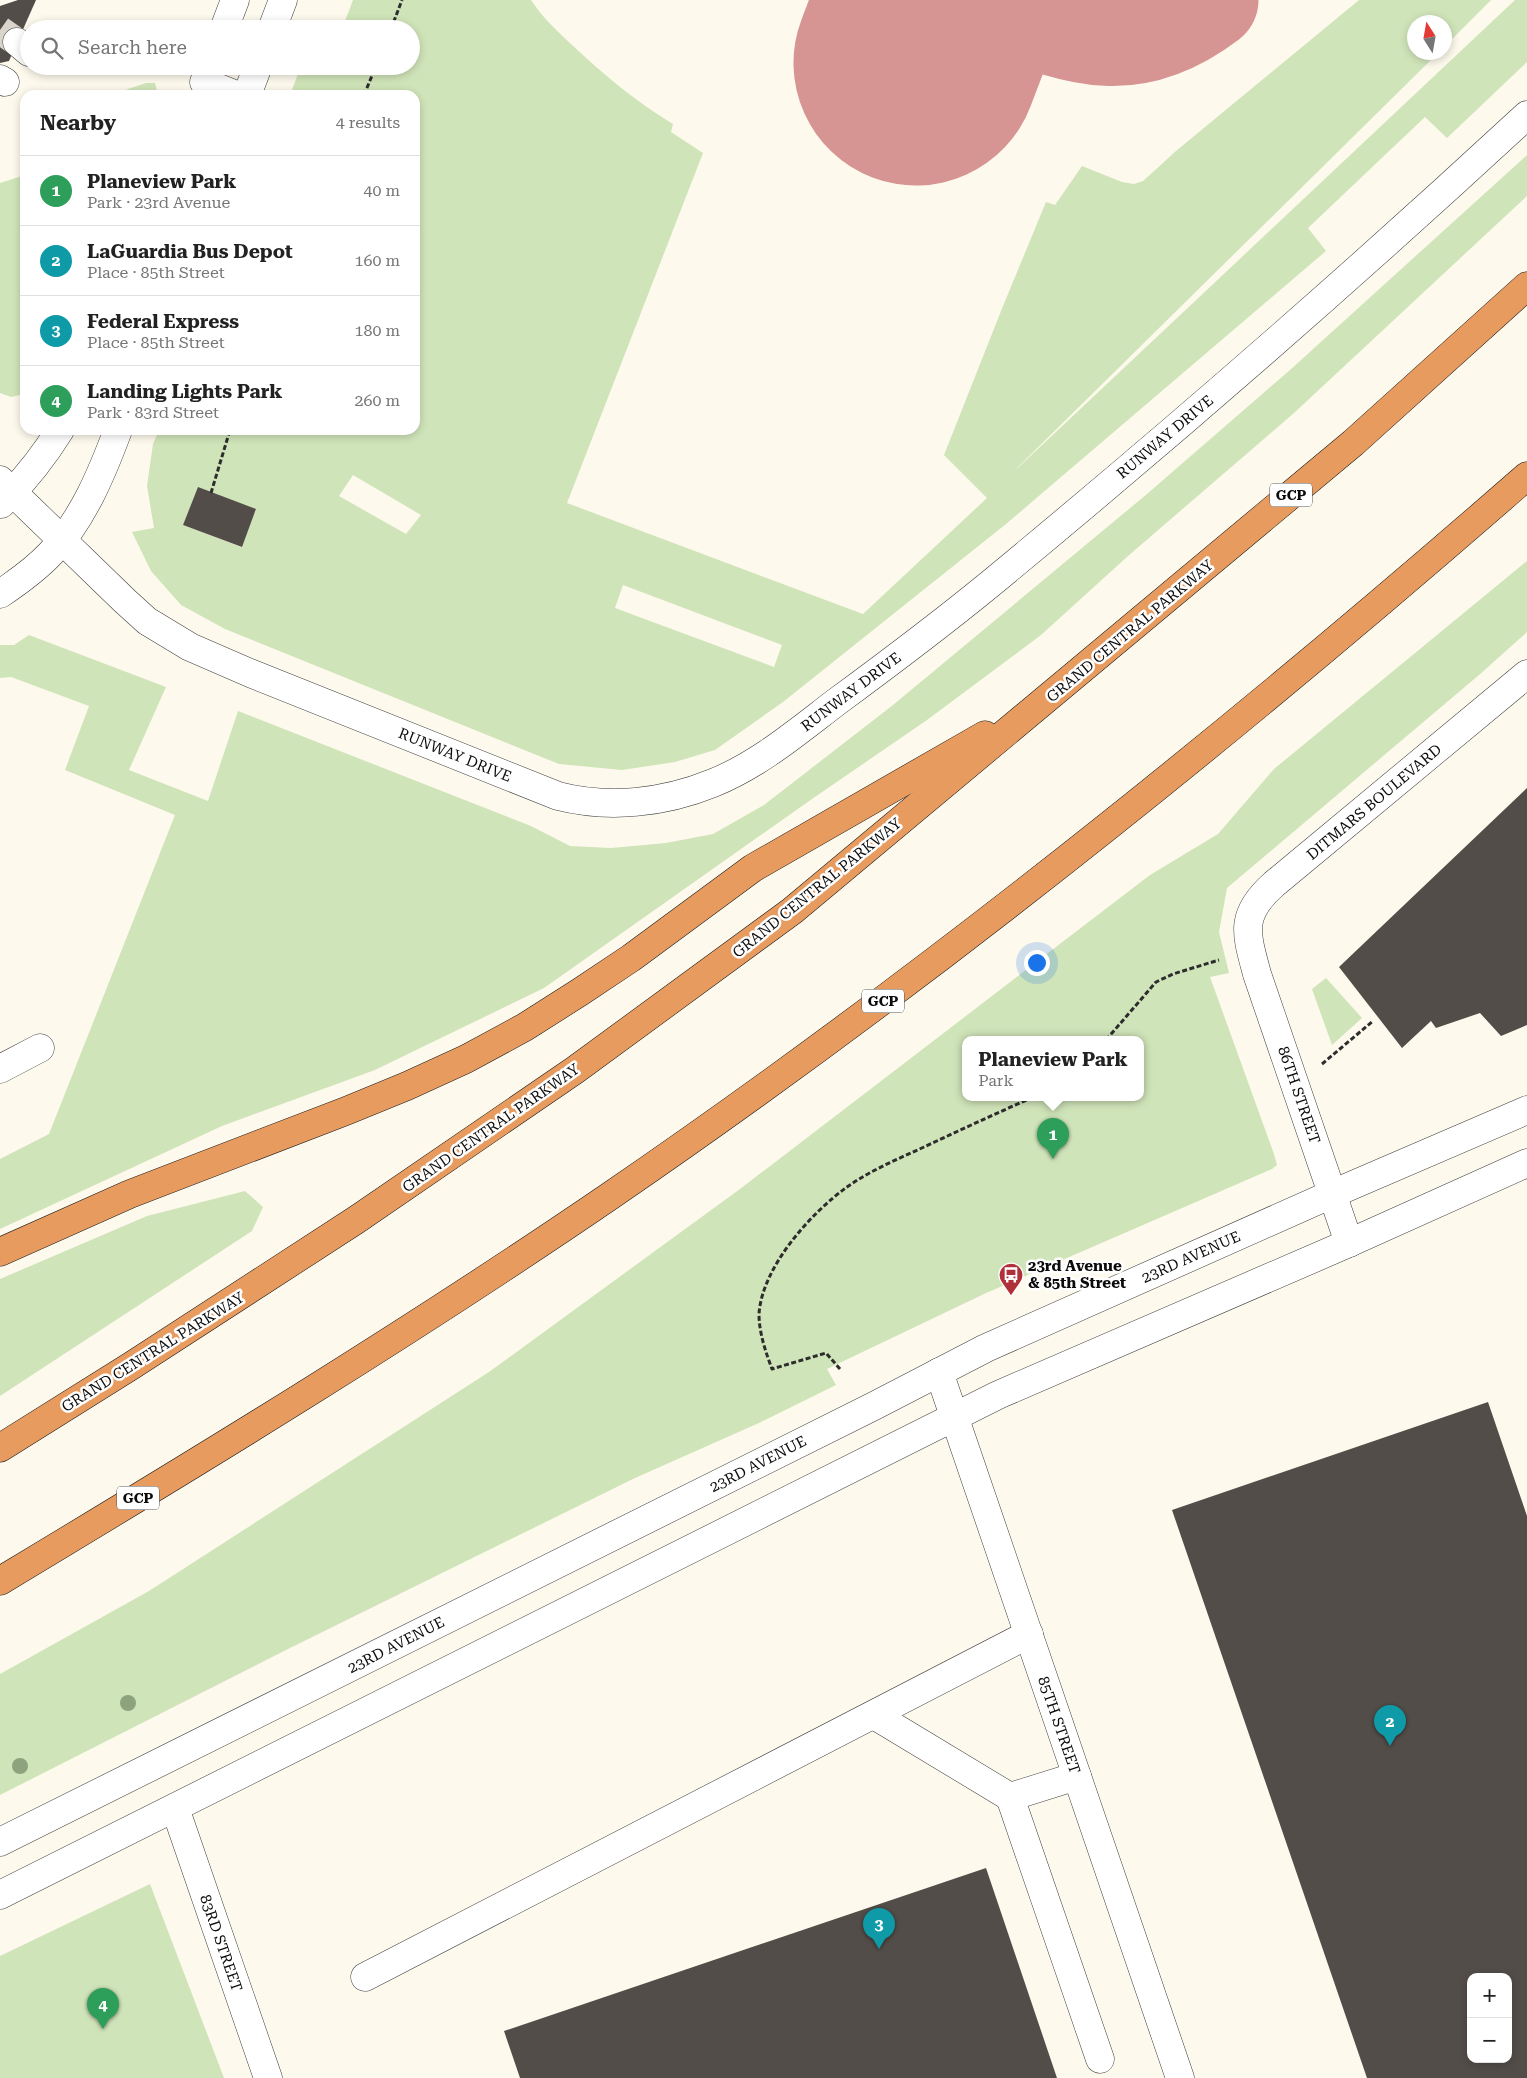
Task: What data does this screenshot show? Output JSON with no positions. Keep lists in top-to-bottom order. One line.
{"streets":{"highway":["GCP","GRAND CENTRAL PARKWAY"],"street":["RUNWAY DRIVE","DITMARS BOULEVARD","86TH STREET","23RD AVENUE","85TH STREET","83RD STREET"]},"crossings":[["DITMARS BOULEVARD","86TH STREET"],["86TH STREET","23RD AVENUE"],["23RD AVENUE","85TH STREET"]],"places":{"bus stop":["23rd Avenue & 85th Street"]},"north":"top","page":{"search":"Search here","heading":["Nearby","4 results"],"list":[{"mark":"1","name":"Planeview Park","note":"Park · 23rd Avenue","value":"40 m"},{"mark":"2","name":"LaGuardia Bus Depot","note":"Place · 85th Street","value":"160 m"},{"mark":"3","name":"Federal Express","note":"Place · 85th Street","value":"180 m"},{"mark":"4","name":"Landing Lights Park","note":"Park · 83rd Street","value":"260 m"}],"popup":["Planeview Park","Park"],"pins":["1","2","3","4"],"map_buttons":["+","−"]}}
